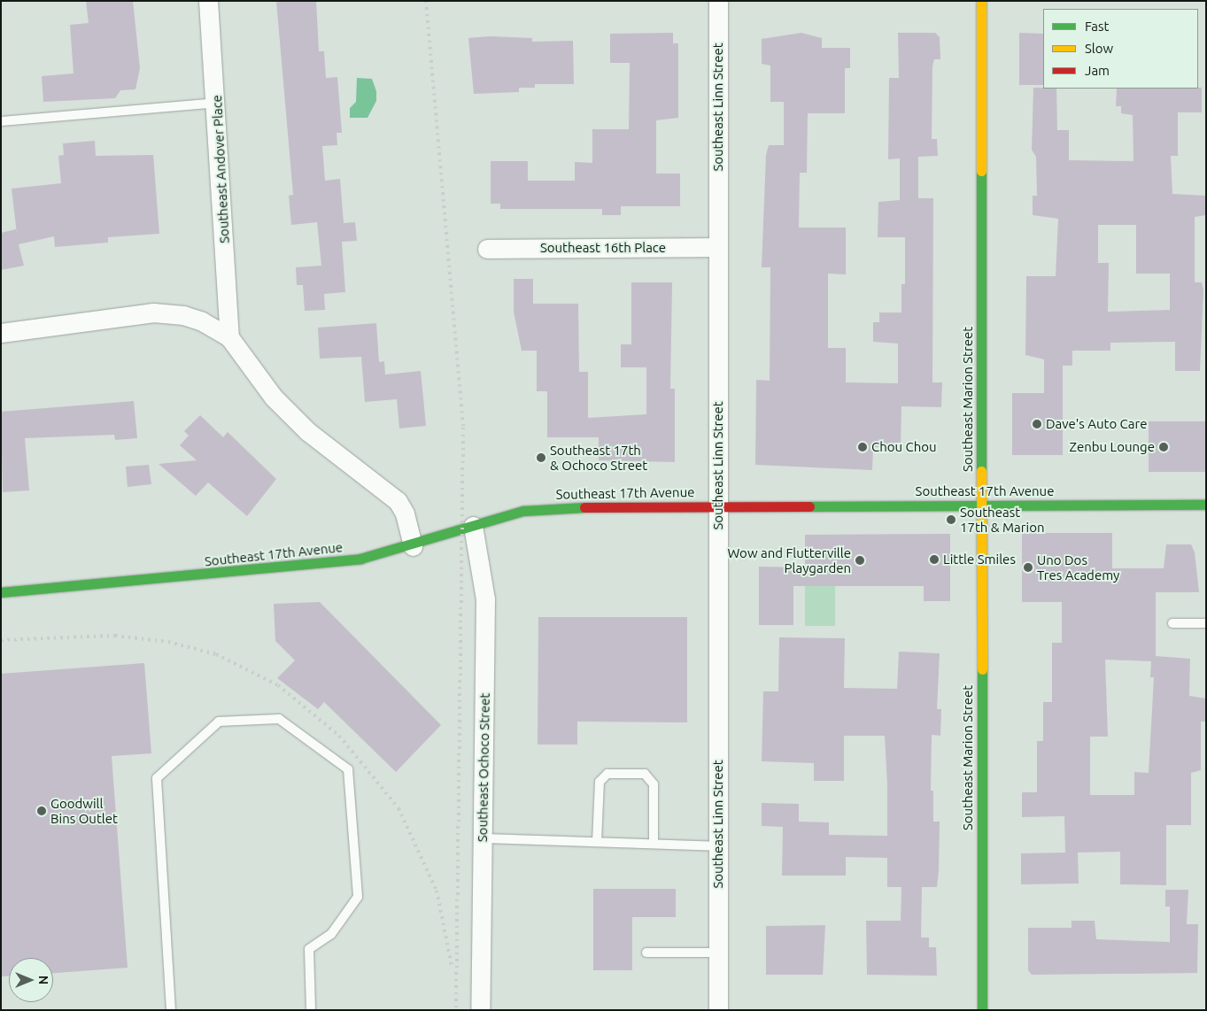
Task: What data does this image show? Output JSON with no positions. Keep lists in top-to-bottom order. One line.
{"streets":{"main road":["Southeast Marion Street","Southeast 17th Avenue"],"street":["Southeast Linn Street","Southeast Andover Place","Southeast 16th Place","Southeast Ochoco Street"]},"crossings":[["Southeast Linn Street","Southeast 16th Place"],["Southeast Linn Street","Southeast 17th Avenue"],["Southeast Marion Street","Southeast 17th Avenue"],["Southeast 17th Avenue","Southeast Ochoco Street"]],"places":["Dave's Auto Care","Chou Chou","Zenbu Lounge","Southeast 17th & Ochoco Street","Southeast 17th & Marion","Little Smiles","Wow and Flutterville Playgarden","Uno Dos Tres Academy","Goodwill Bins Outlet"],"legend":["Fast","Slow","Jam"],"north":"right"}
